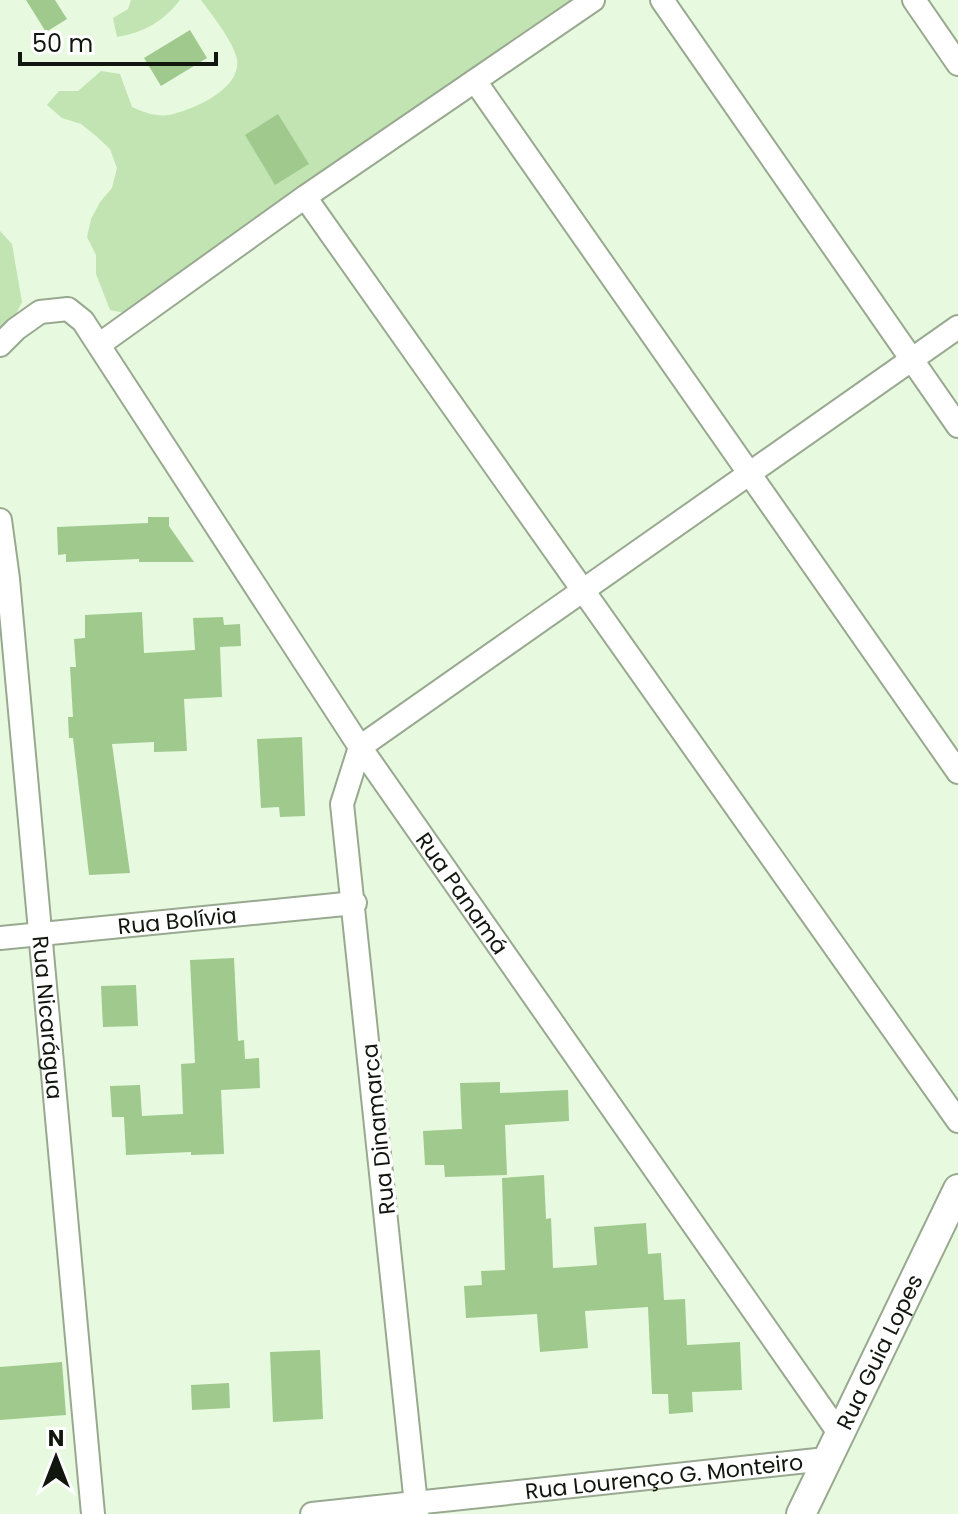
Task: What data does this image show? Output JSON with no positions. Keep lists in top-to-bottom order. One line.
{"streets":{"street":["Rua Panamá","Rua Bolívia","Rua Nicarágua","Rua Dinamarca","Rua Guia Lopes","Rua Lourenço G. Monteiro"]},"crossings":[["Rua Panamá","Rua Dinamarca"],["Rua Panamá","Rua Guia Lopes"],["Rua Bolívia","Rua Nicarágua"],["Rua Bolívia","Rua Dinamarca"],["Rua Dinamarca","Rua Lourenço G. Monteiro"],["Rua Guia Lopes","Rua Lourenço G. Monteiro"]],"scale_bar":"50 m","north":"top"}
